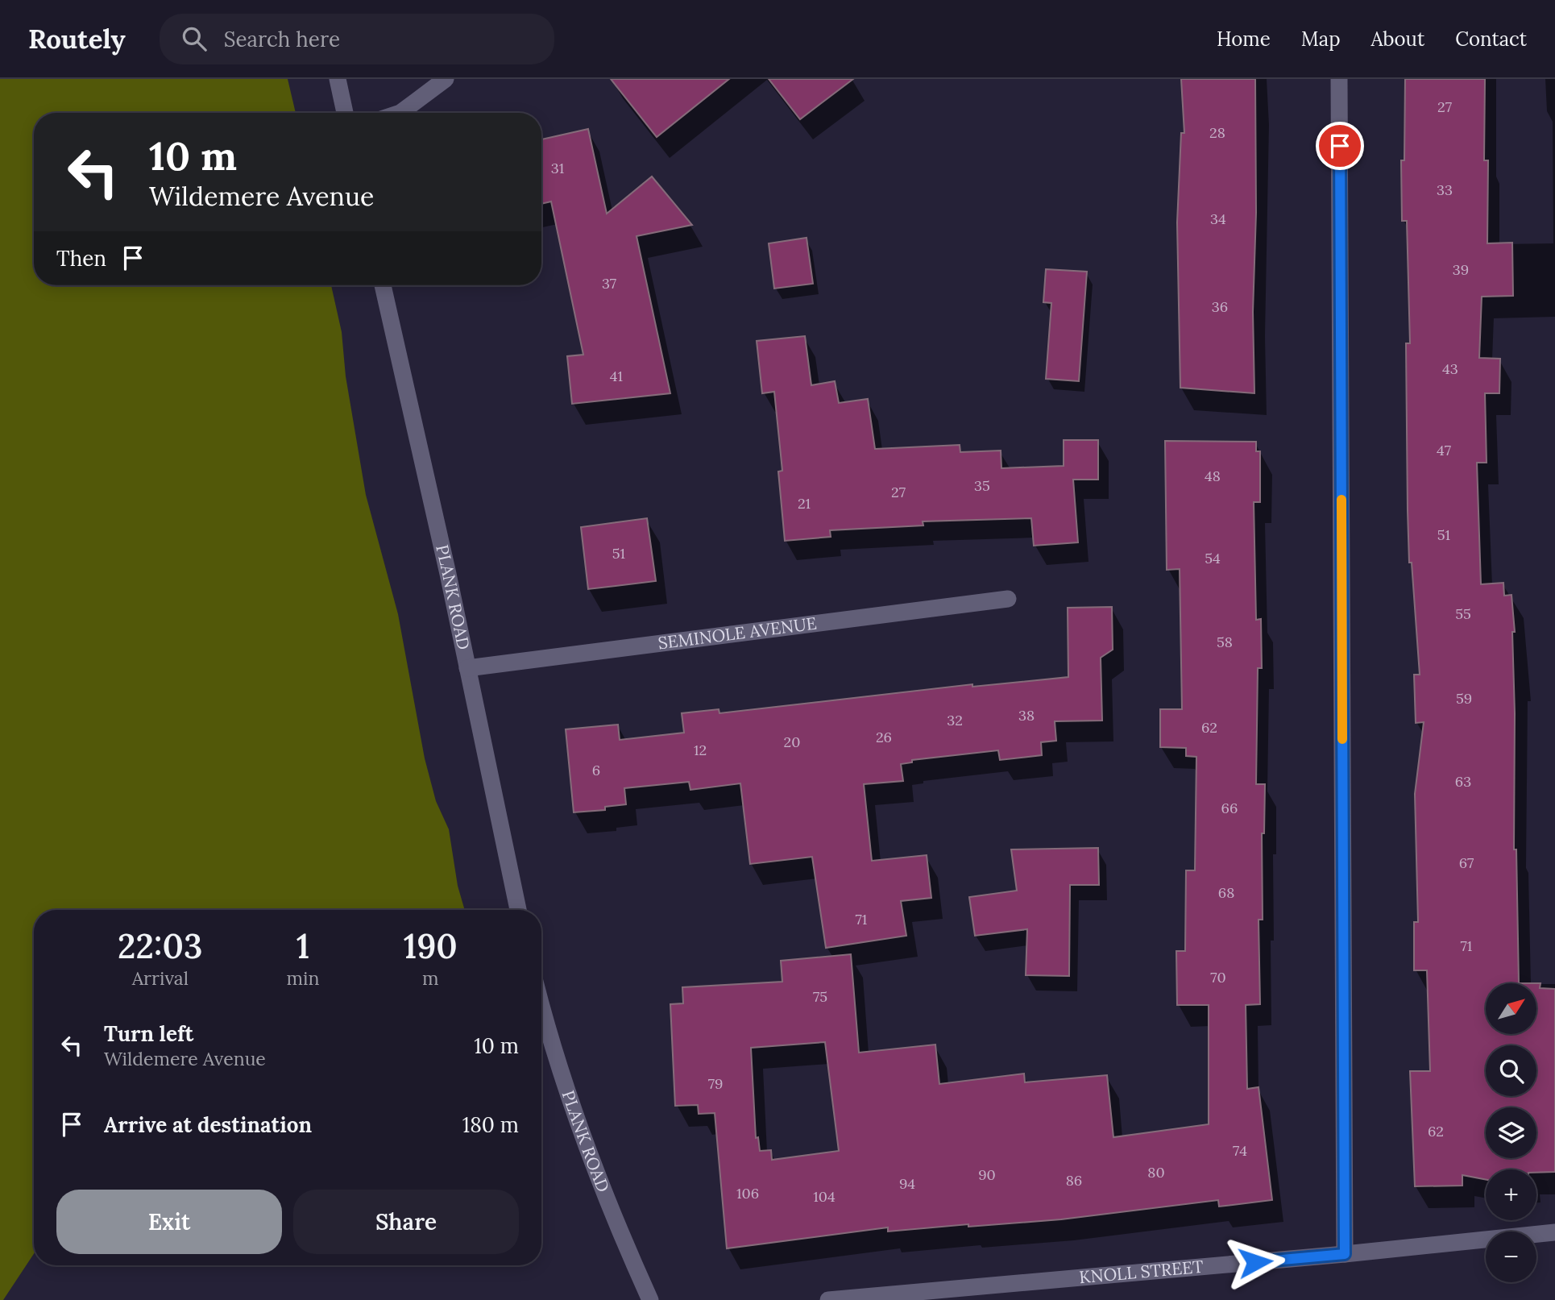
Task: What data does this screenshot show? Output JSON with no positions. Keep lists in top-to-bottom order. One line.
{"streets":{"street":["PLANK ROAD","SEMINOLE AVENUE","KNOLL STREET"]},"crossings":[["PLANK ROAD","SEMINOLE AVENUE"]],"house_numbers":["27","28","31","33","34","39","37","36","43","41","47","48","35","27","21","51","51","54","55","58","59","38","32","62","26","20","12","6","63","66","67","68","71","71","70","75","79","62","74","80","90","86","94","106","104"],"north":"top right","page":{"header":"Routely","search":"Search here","nav":["Home","Map","About","Contact"],"turn":["10 m","Wildemere Avenue"],"then":"Then","eta":["22:03","Arrival","1","min","190","m"],"map_buttons":["+","−"],"list":[{"name":"Turn left","note":"Wildemere Avenue","value":"10 m"},{"name":"Arrive at destination","value":"180 m"}],"buttons":["Exit","Share"]}}
